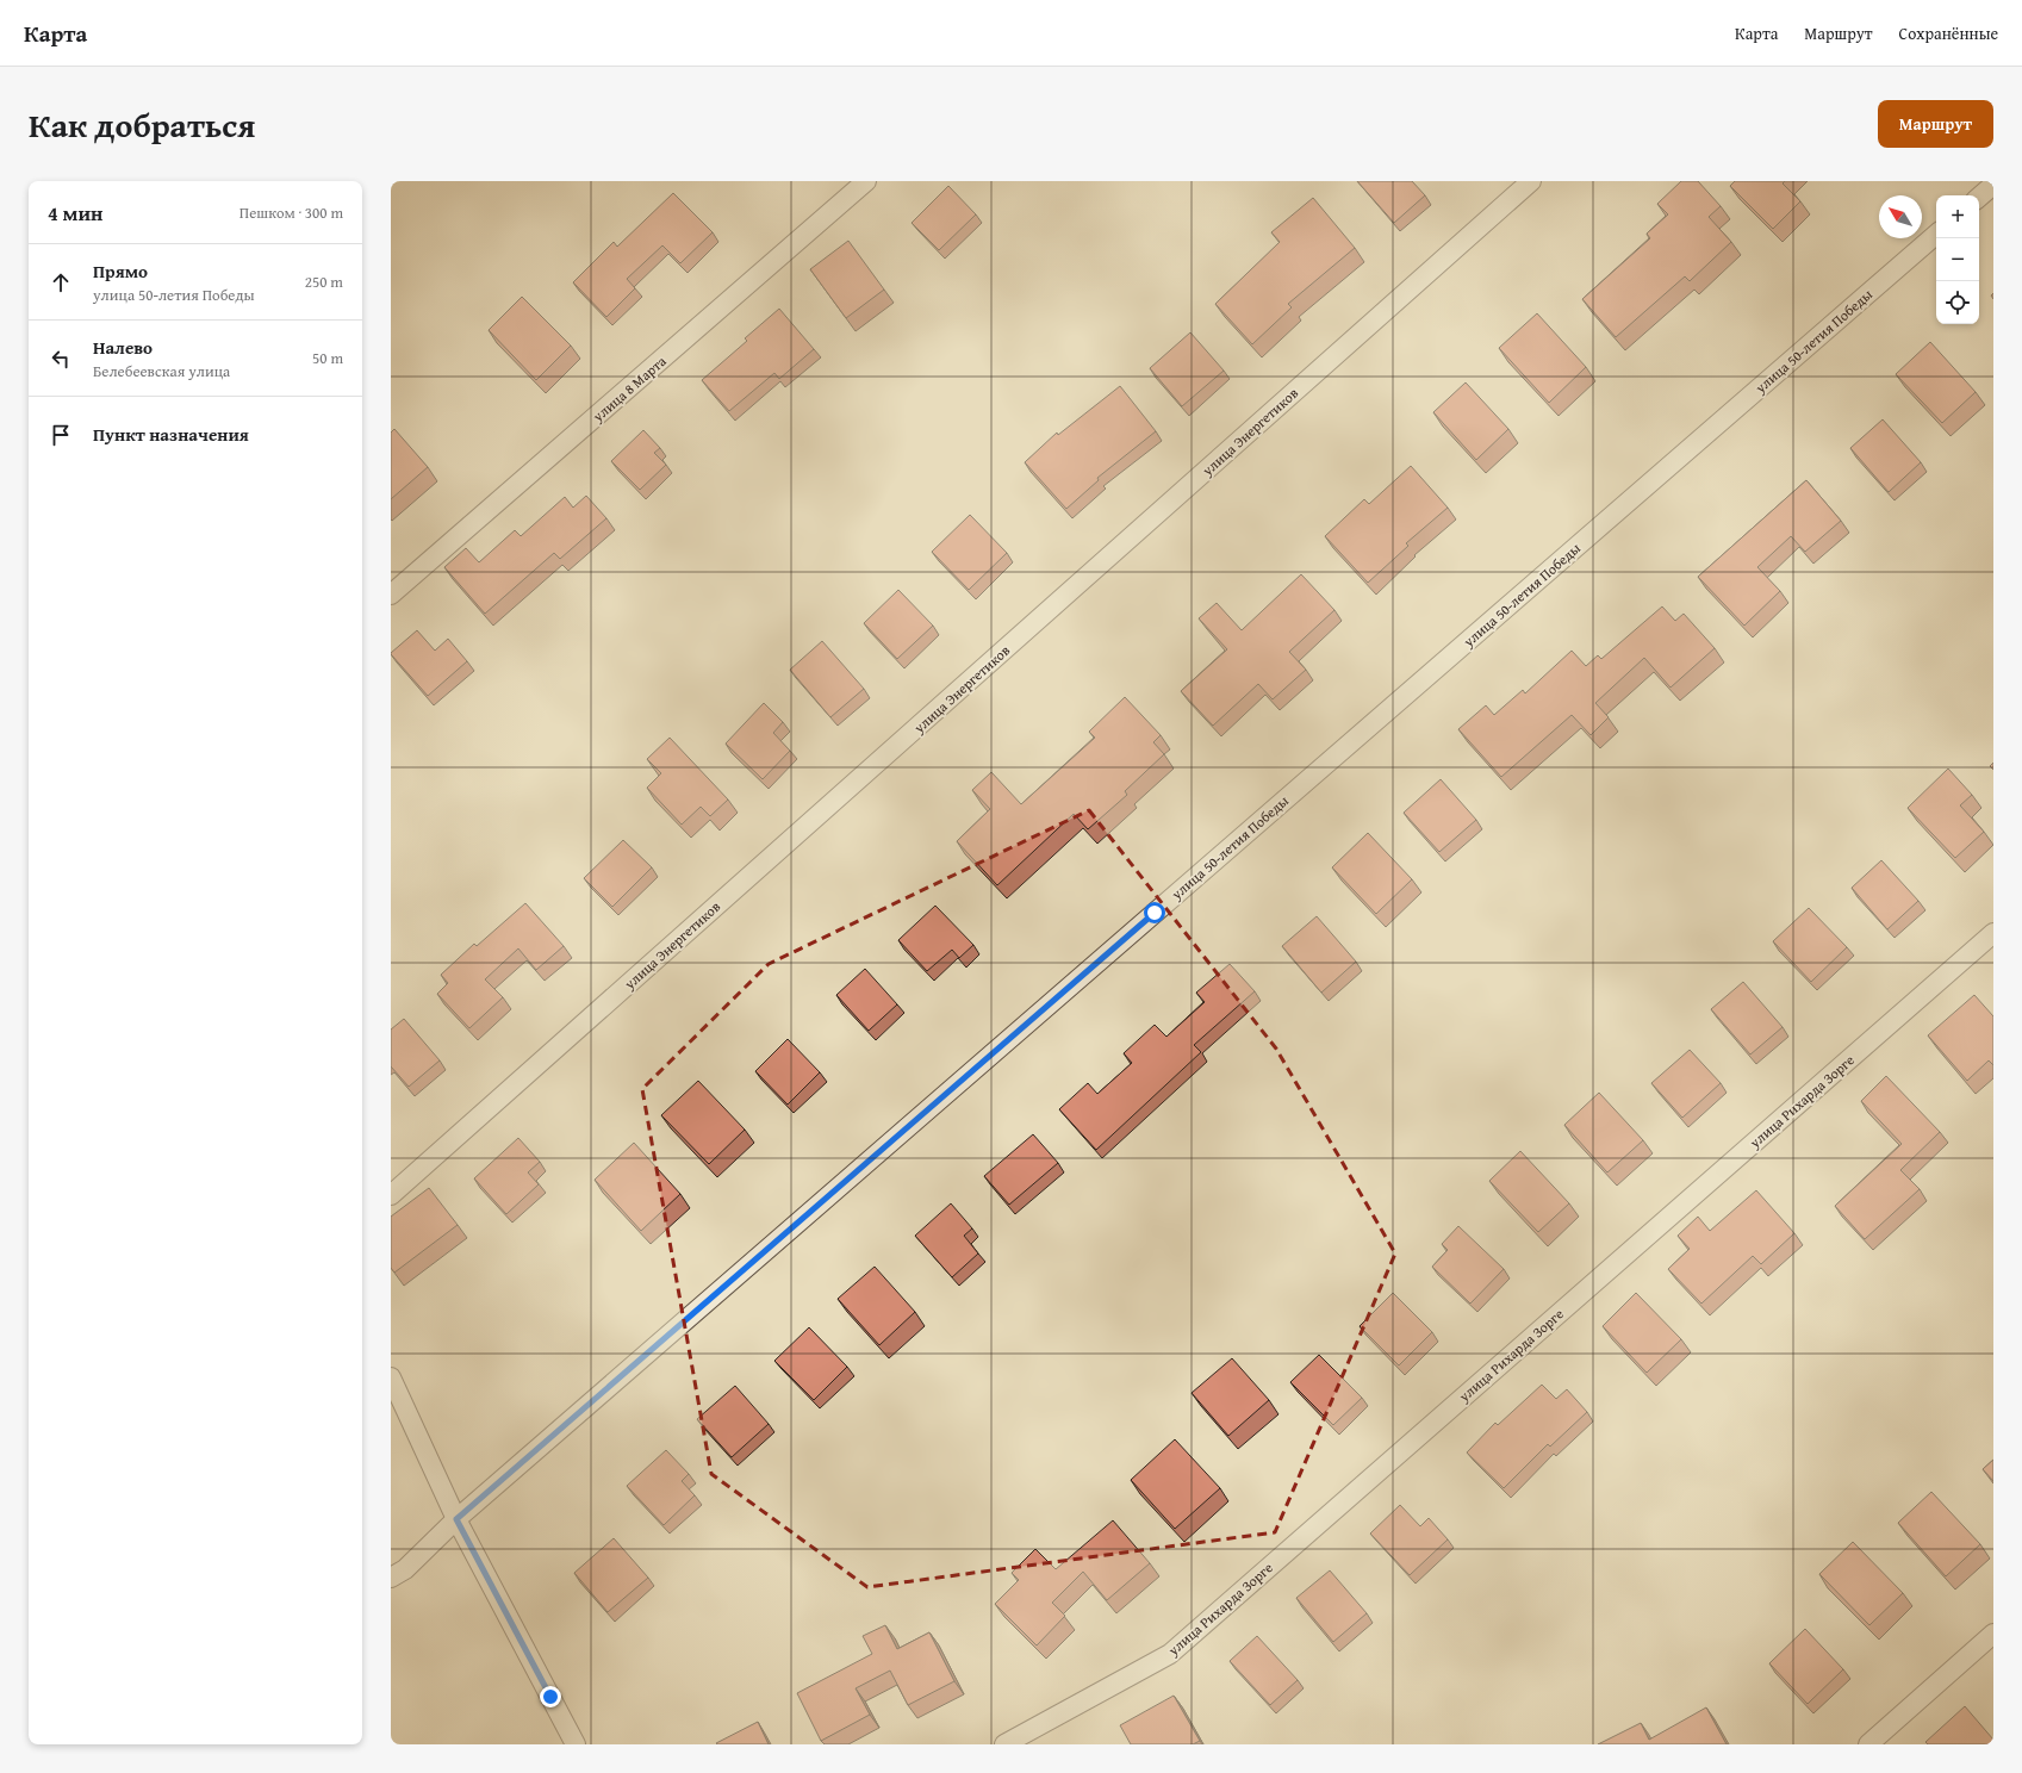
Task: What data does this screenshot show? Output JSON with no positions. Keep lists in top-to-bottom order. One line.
{"streets":{"street":["улица 50-летия Победы","улица 8 Марта","улица Энергетиков","улица Рихарда Зорге"]},"north":"top left","page":{"header":"Карта","nav":["Карта","Маршрут","Сохранённые"],"title":"Как добраться","buttons":"Маршрут","heading":["4 мин","Пешком · 300 m"],"map_buttons":["+","−"],"list":[["Прямо","улица 50-летия Победы","250 m"],["Налево","Белебеевская улица","50 m"],"Пункт назначения"]}}
